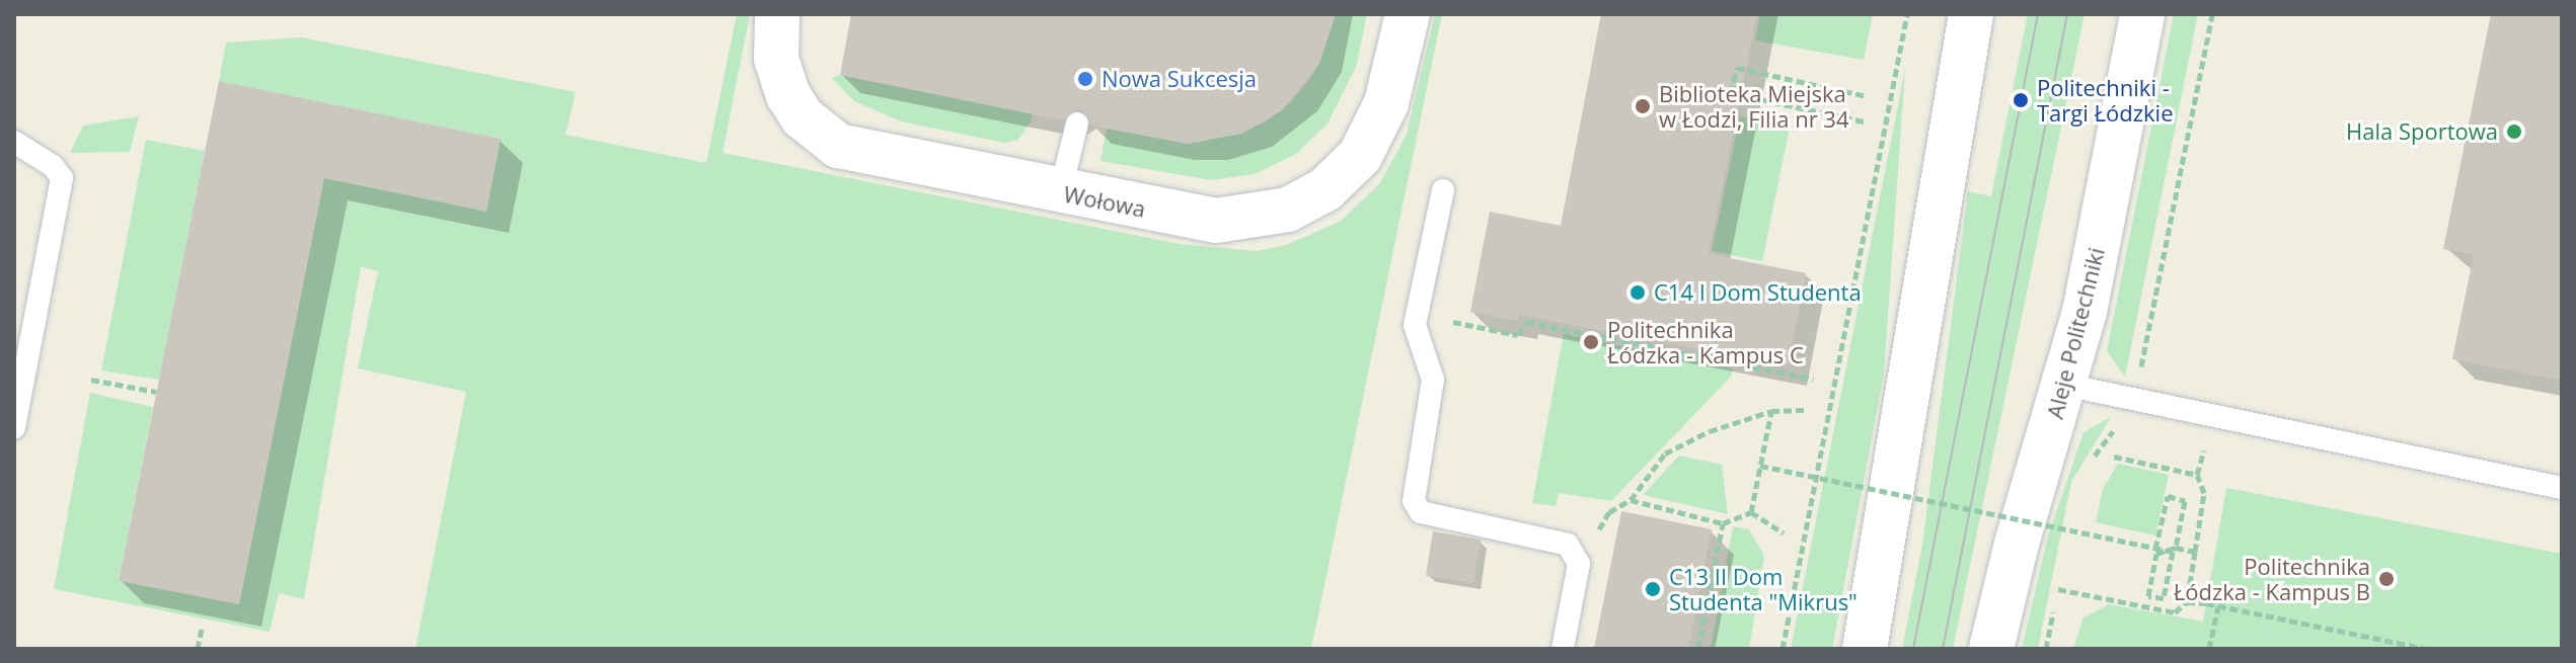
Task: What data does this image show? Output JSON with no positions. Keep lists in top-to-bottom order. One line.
{"streets":{"main road":["Wołowa","Aleje Politechniki"]},"places":["Nowa Sukcesja","Politechniki - Targi Łódzkie","Biblioteka Miejska w Łodzi, Filia nr 34","Hala Sportowa","C14 I Dom Studenta","Politechnika Łódzka - Kampus C","Politechnika Łódzka - Kampus B","C13 II Dom Studenta \"Mikrus\""]}
